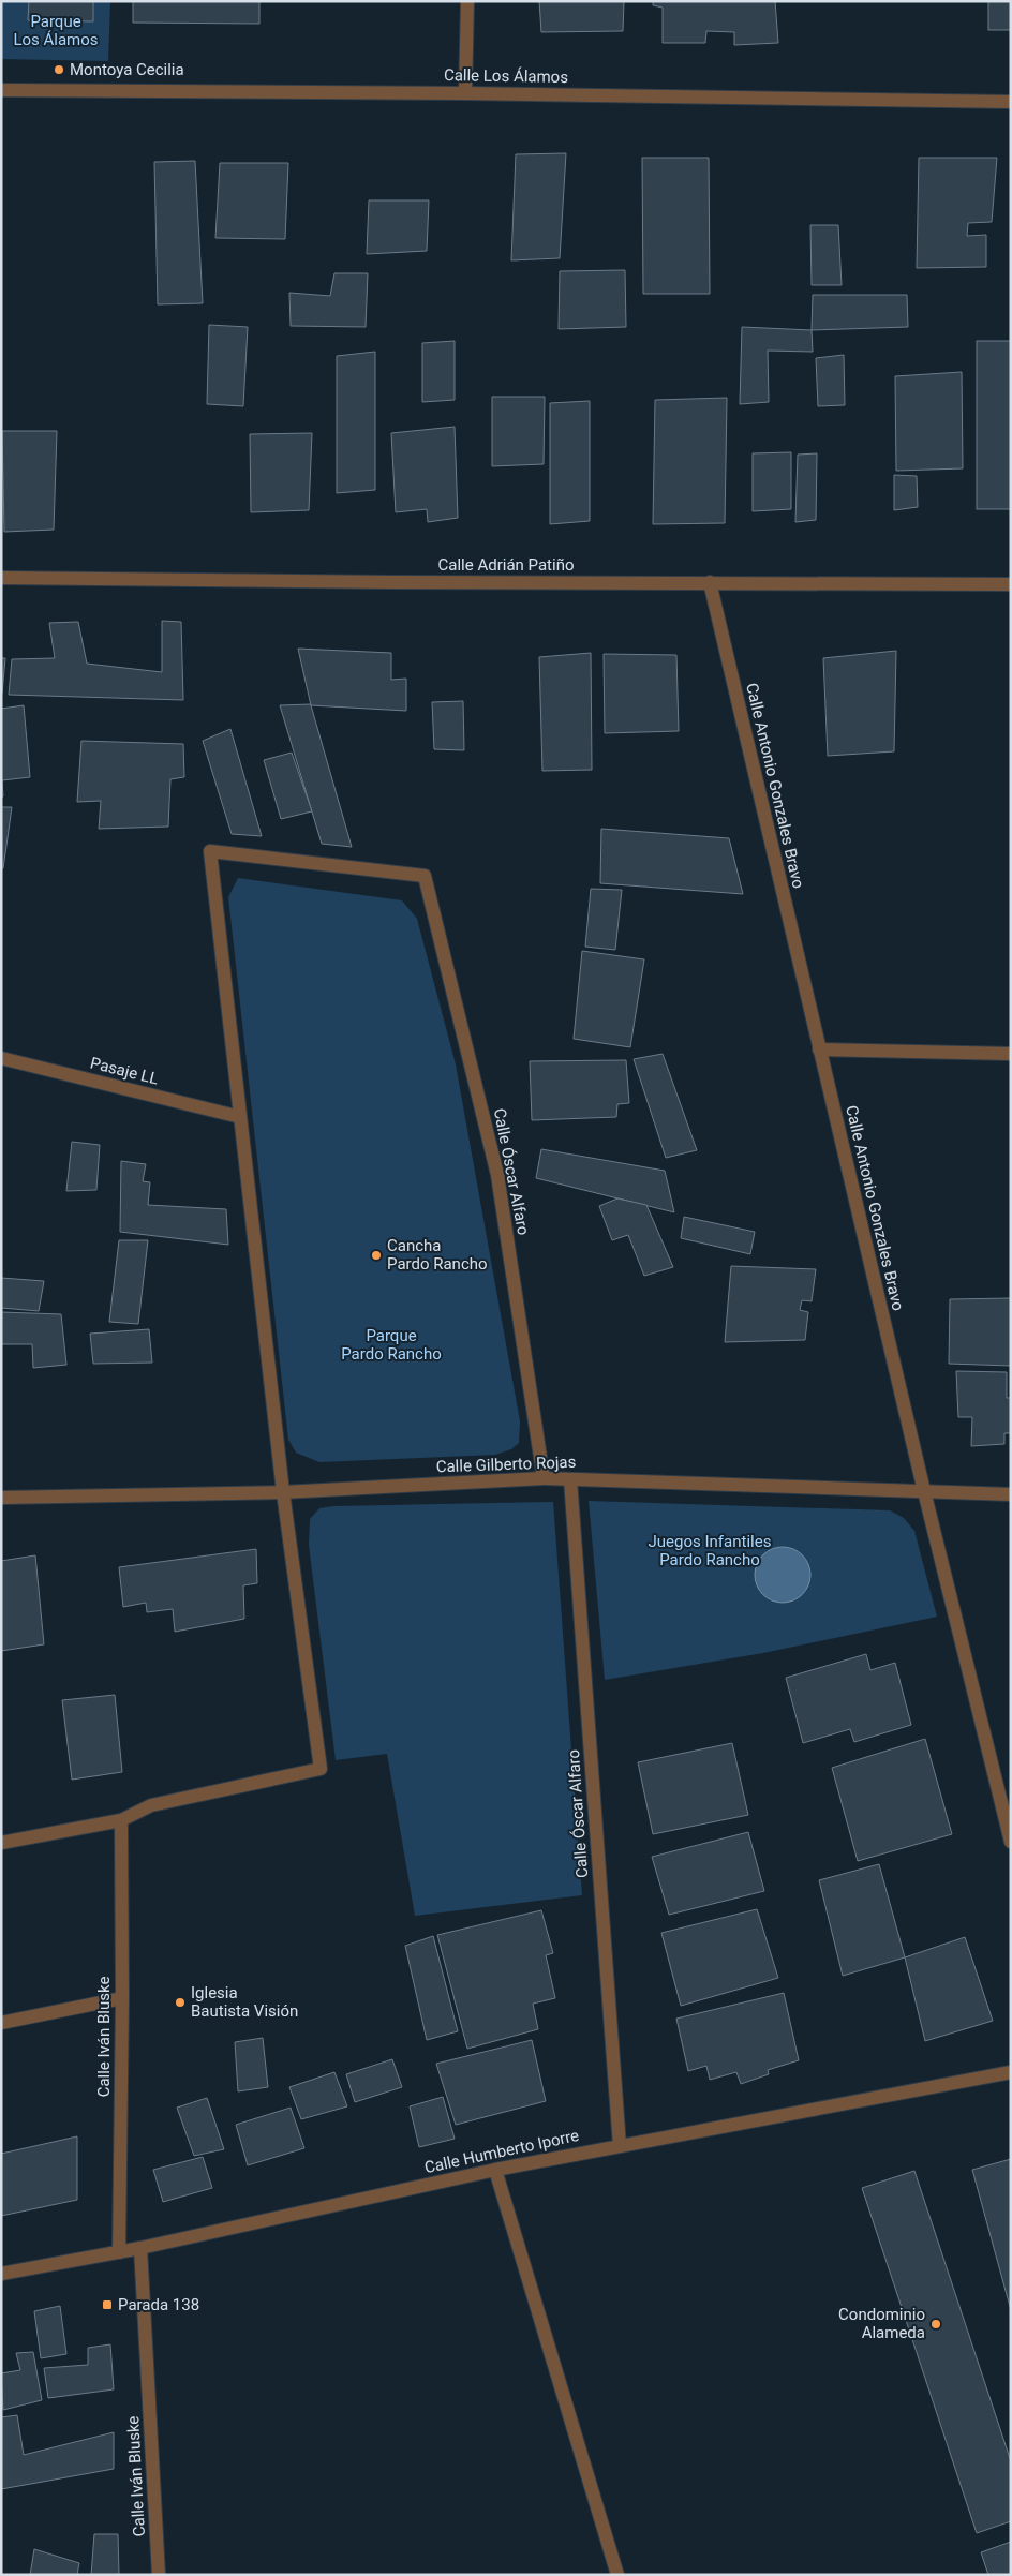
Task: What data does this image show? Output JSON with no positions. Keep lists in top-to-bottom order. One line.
{"streets":{"street":["Calle Los Álamos","Calle Adrián Patiño","Calle Antonio Gonzales Bravo","Pasaje LL","Calle Óscar Alfaro","Calle Gilberto Rojas","Calle Iván Bluske","Calle Humberto Iporre"]},"crossings":[["Calle Adrián Patiño","Calle Antonio Gonzales Bravo"],["Calle Antonio Gonzales Bravo","Calle Gilberto Rojas"],["Pasaje LL","Calle Óscar Alfaro"],["Calle Óscar Alfaro","Calle Gilberto Rojas"],["Calle Óscar Alfaro","Calle Humberto Iporre"],["Calle Iván Bluske","Calle Humberto Iporre"]],"parks":["Parque Los Álamos","Parque Pardo Rancho","Juegos Infantiles Pardo Rancho"],"places":{"other":["Montoya Cecilia","Cancha Pardo Rancho","Iglesia Bautista Visión","Condominio Alameda"],"transit":["Parada 138"]}}
